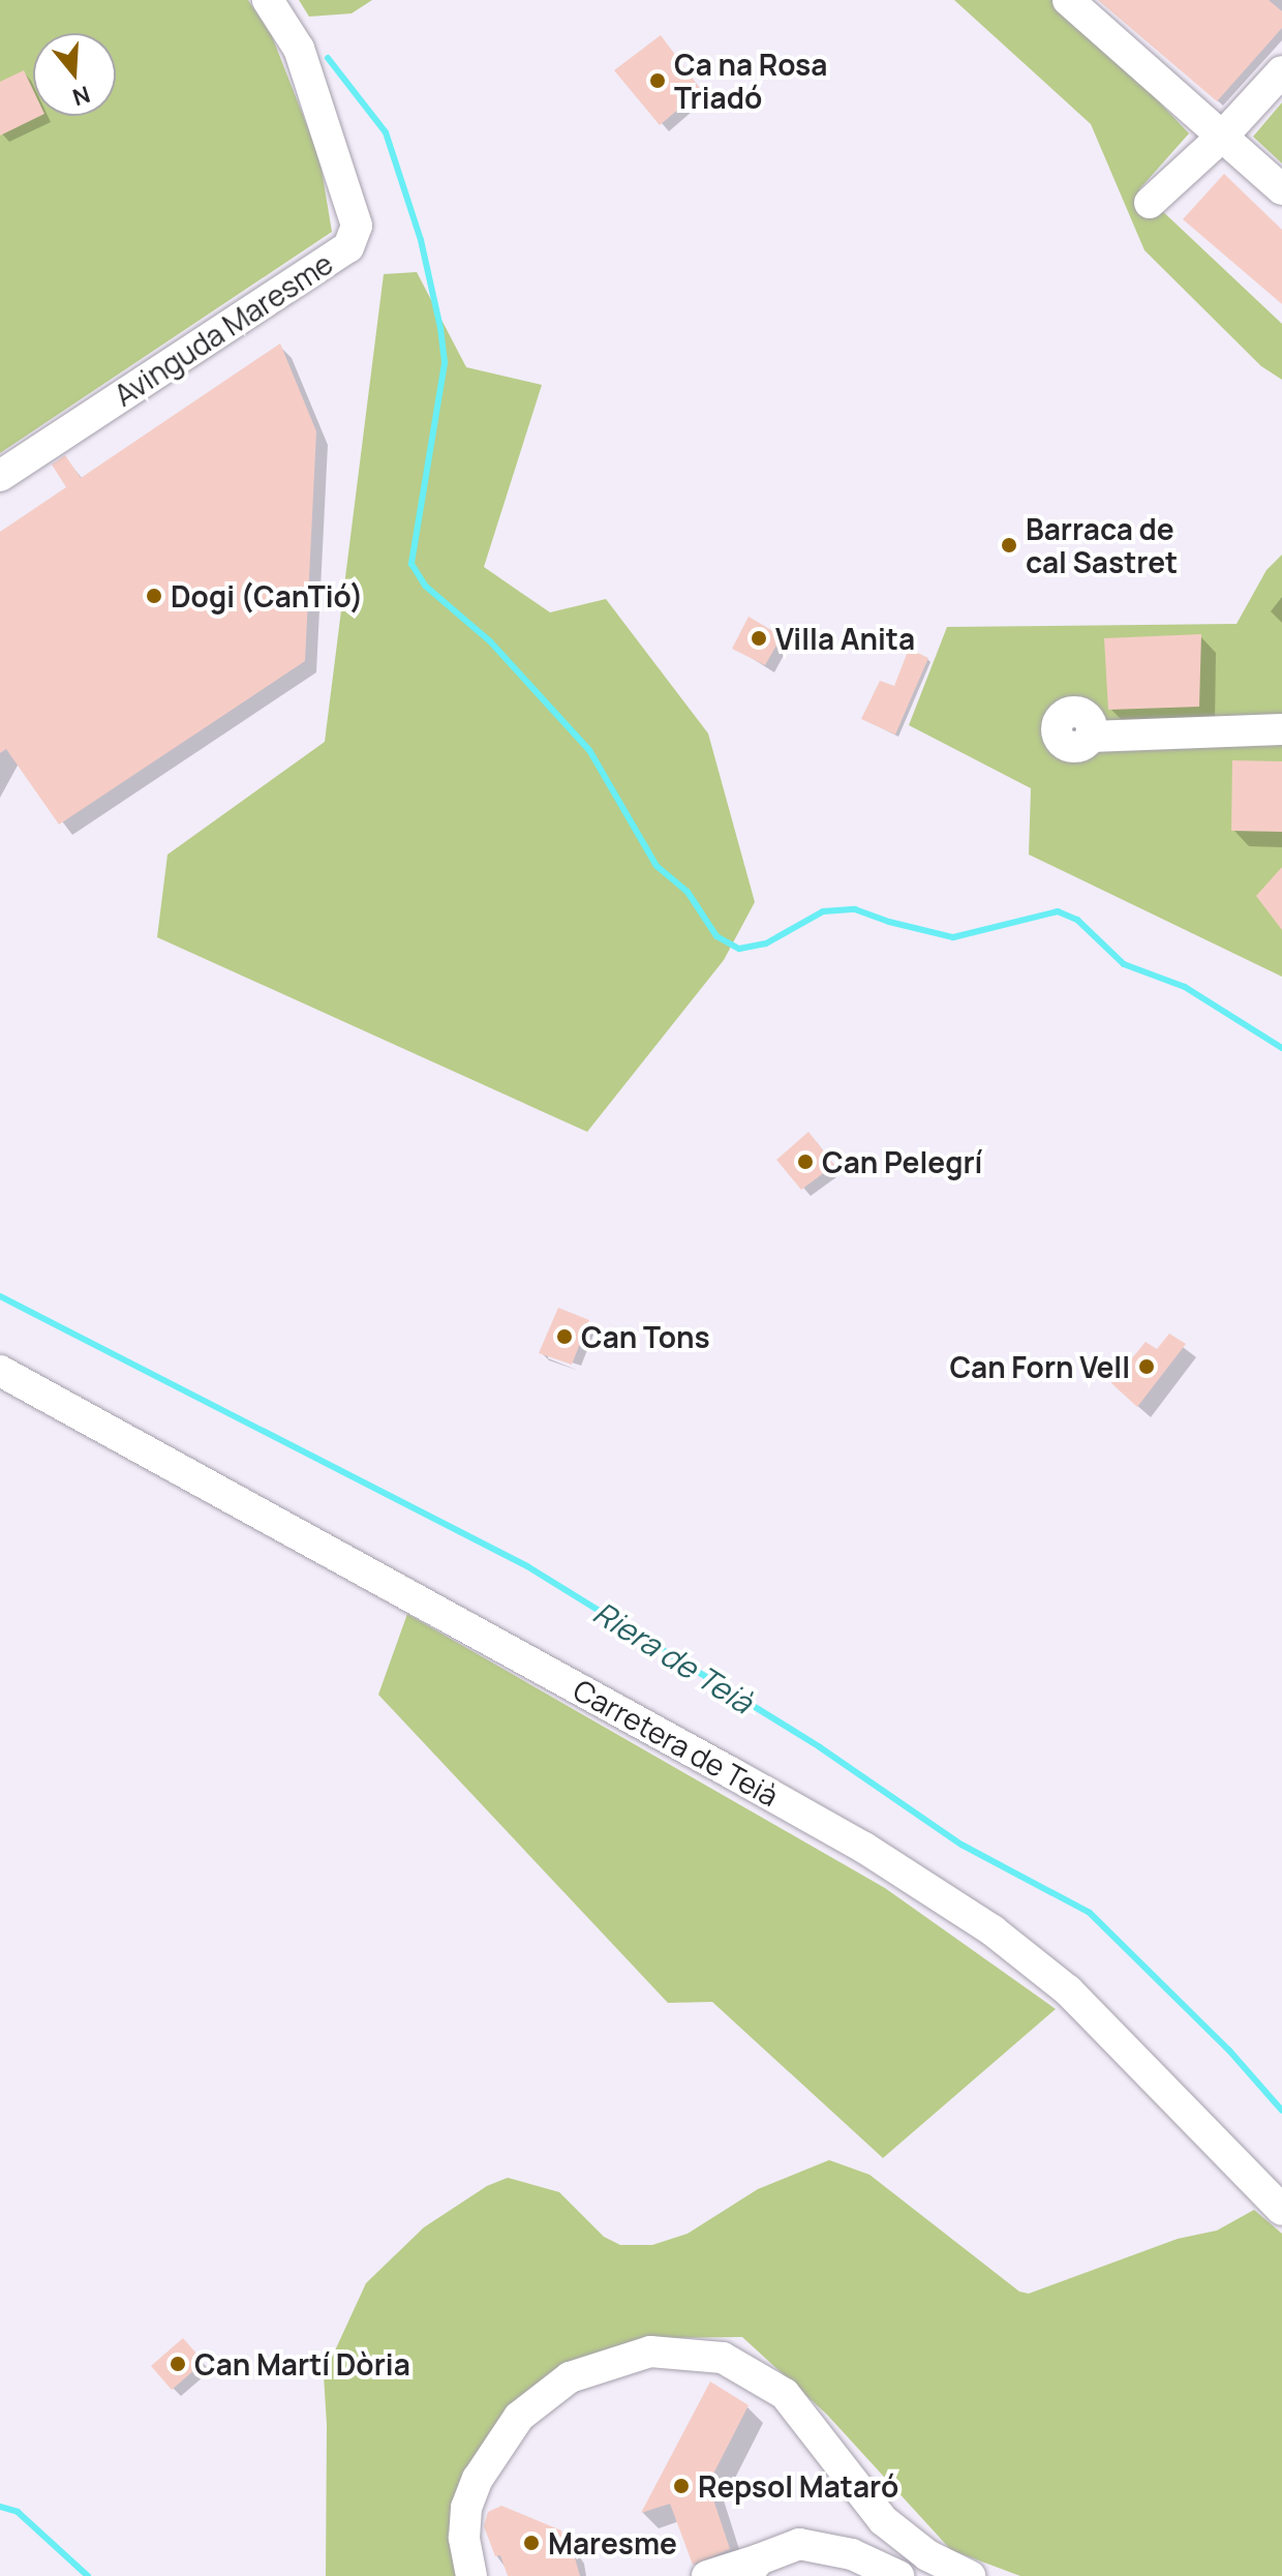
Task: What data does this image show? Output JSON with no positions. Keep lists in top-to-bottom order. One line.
{"streets":{"street":["Avinguda Maresme","Carretera de Teià"]},"water":["Riera de Teià"],"places":["Ca na Rosa Triadó","Barraca de cal Sastret","Dogi (CanTió)","Villa Anita","Can Pelegrí","Can Tons","Can Forn Vell","Can Martí Dòria","Repsol Mataró","Maresme"],"north":"bottom"}
